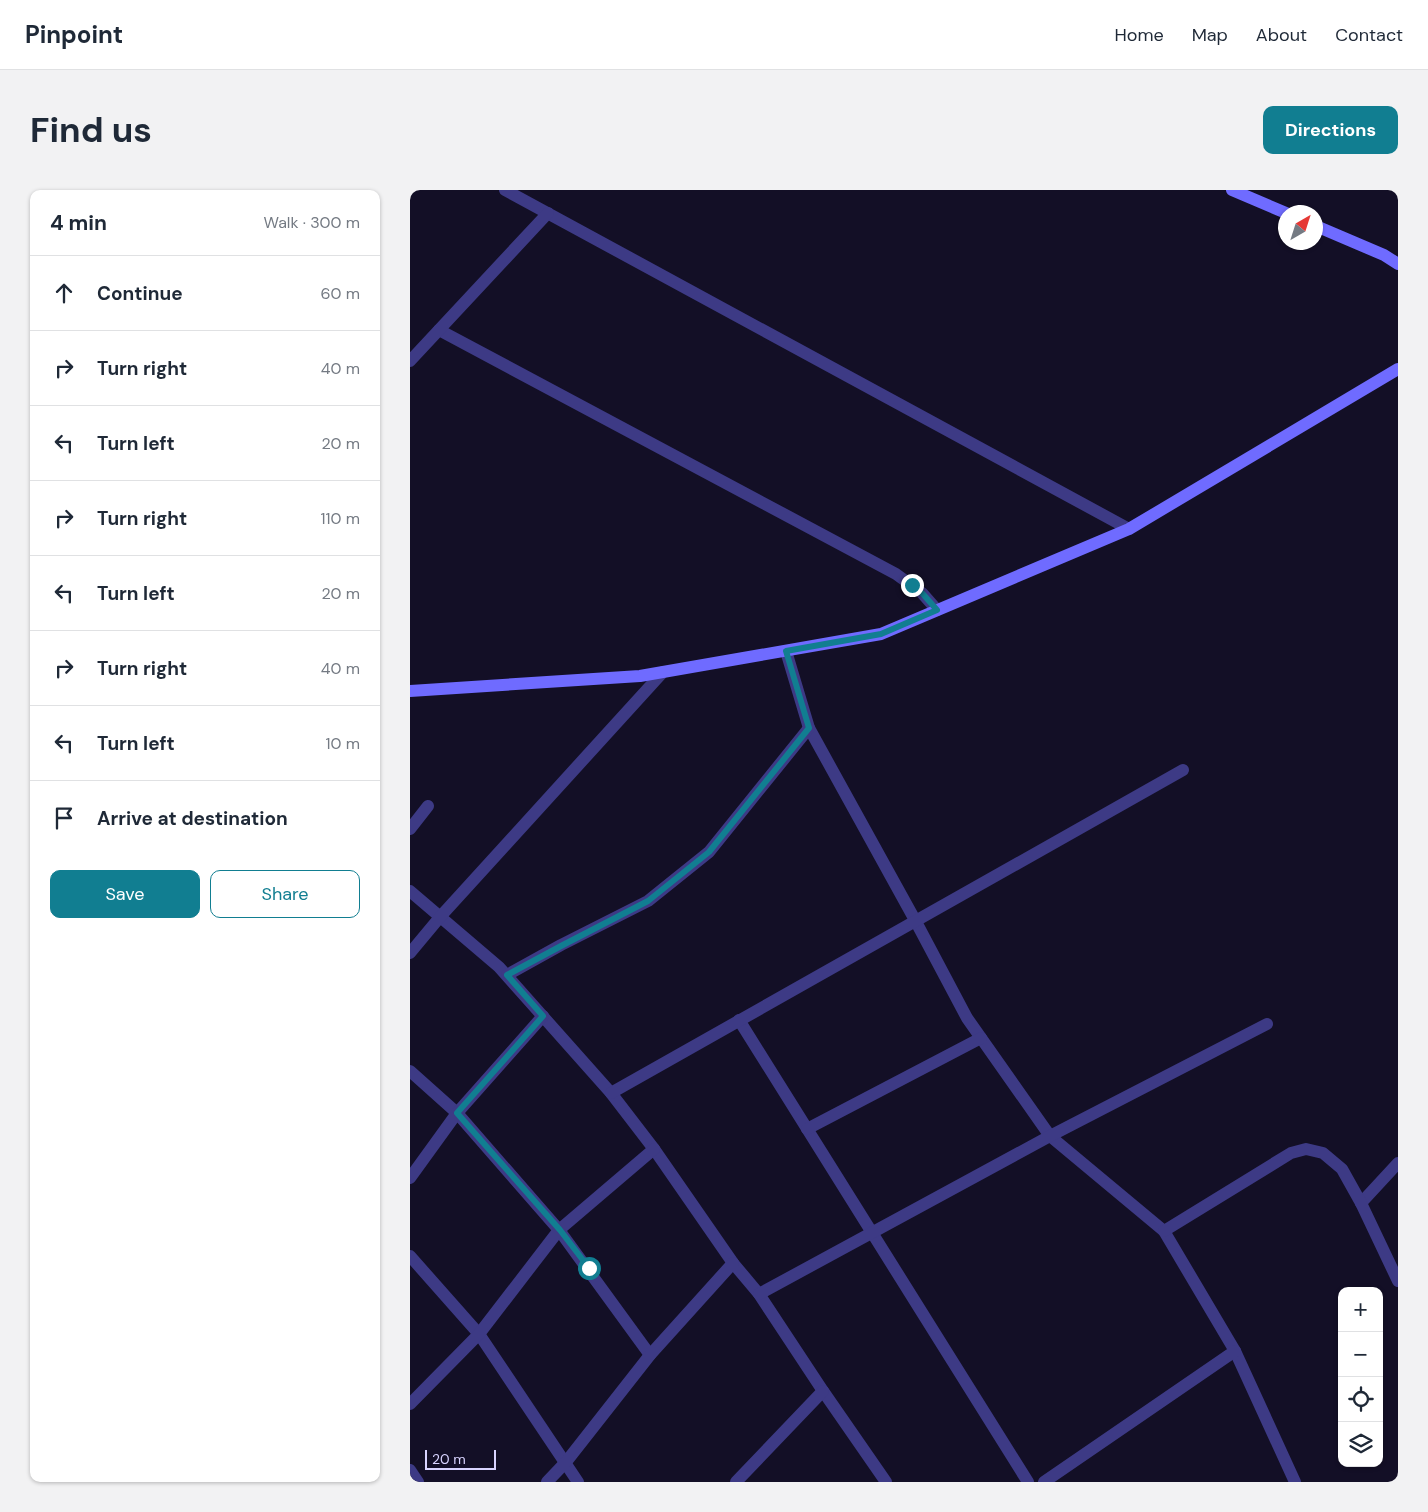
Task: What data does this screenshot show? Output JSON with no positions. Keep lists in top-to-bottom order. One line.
{"scale_bar":"20 m","north":"top right","page":{"header":"Pinpoint","nav":["Home","Map","About","Contact"],"buttons":["Directions",["Save","Share"]],"title":"Find us","heading":["4 min","Walk · 300 m"],"list":[["Continue","60 m"],["Turn right","40 m"],["Turn left","20 m"],["Turn right","110 m"],["Turn left","20 m"],["Turn right","40 m"],["Turn left","10 m"],"Arrive at destination"],"map_buttons":["+","−"],"scale":"20 m"}}
